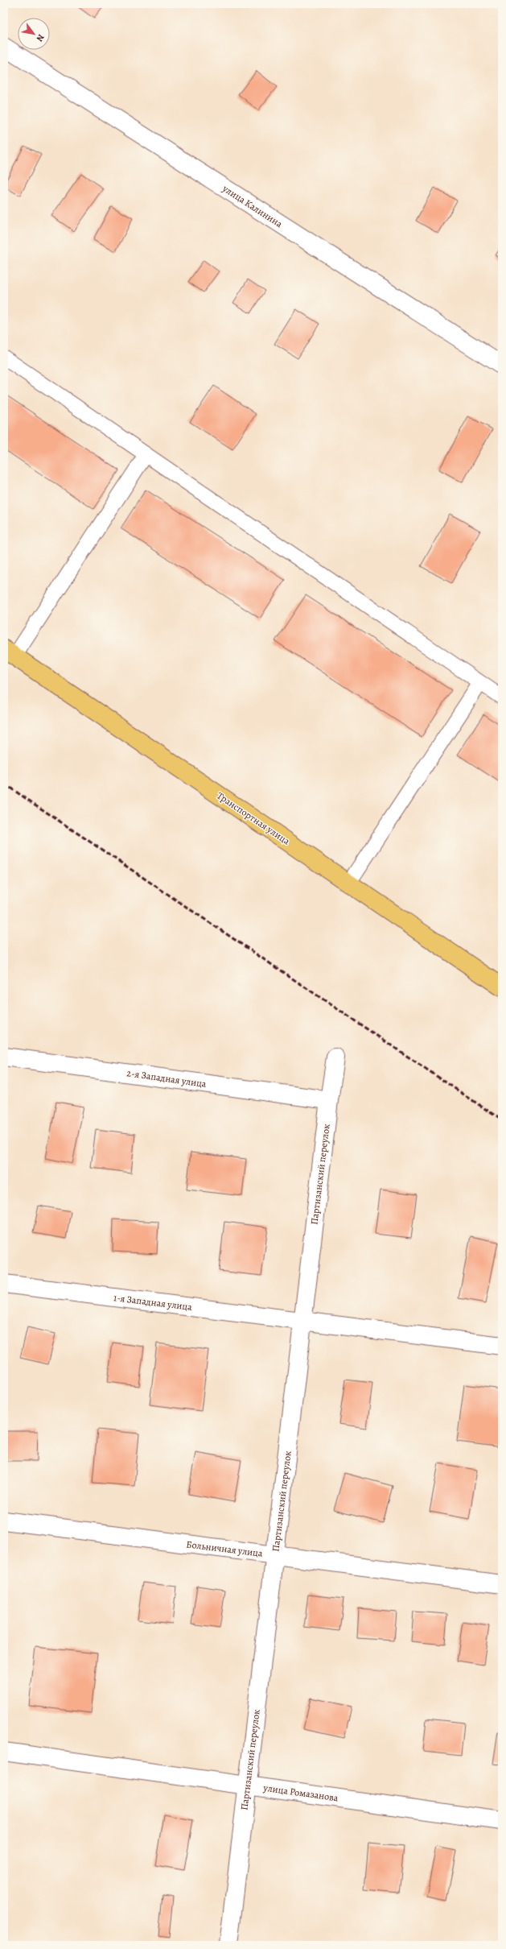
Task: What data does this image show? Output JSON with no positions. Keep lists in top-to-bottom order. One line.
{"streets":{"main road":["Транспортная улица"],"street":["улица Калинина","2-я Западная улица","Партизанский переулок","1-я Западная улица","Больничная улица","улица Ромазанова"]},"crossings":[["2-я Западная улица","Партизанский переулок"],["Партизанский переулок","1-я Западная улица"],["Партизанский переулок","Больничная улица"],["Партизанский переулок","улица Ромазанова"]],"north":"bottom right"}
